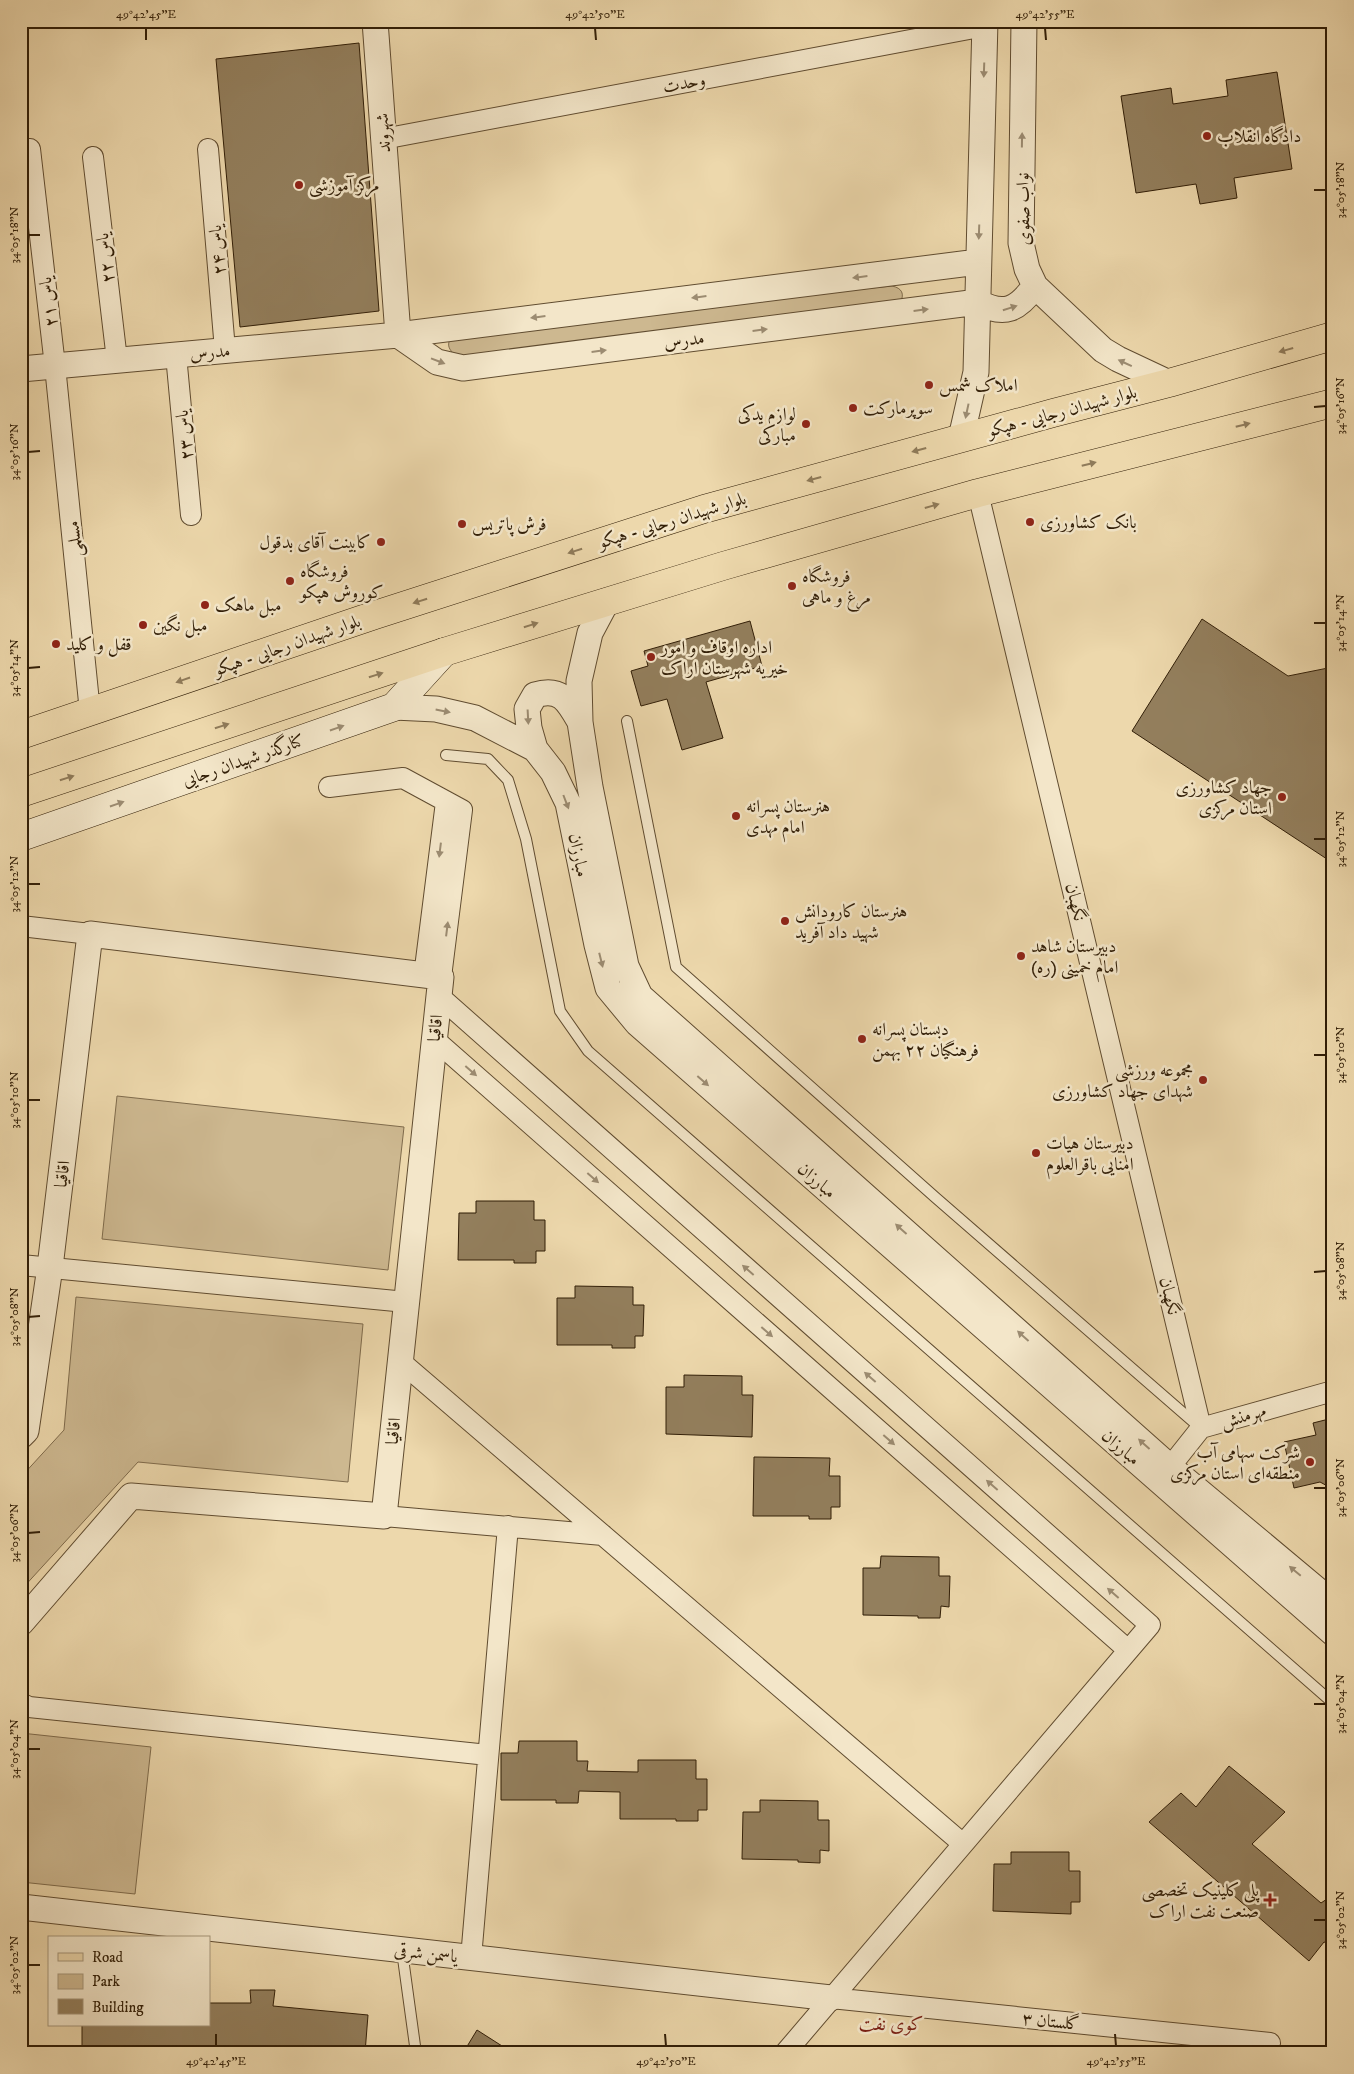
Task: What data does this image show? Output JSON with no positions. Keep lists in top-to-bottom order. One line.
{"streets":{"main road":["بلوار شهیدان رجایی - هپکو","کنارگذر شهیدان رجایی"],"street":["وحدت","شهروند","نواب صفوی","یاس ۲۴","یاس ۲۲","یاس ۲۱","مدرس","یاس ۲۳","مسلمی","مبارزان","نگهبان","اقاقیا","مهرمنش","یاسمن شرقی","گلستان ۳"]},"crossings":[["وحدت","شهروند"],["شهروند","مدرس"],["نواب صفوی","بلوار شهیدان رجایی - هپکو"],["یاس ۲۴","مدرس"],["یاس ۲۲","مدرس"],["یاس ۲۱","مدرس"],["یاس ۲۱","مسلمی"],["مدرس","یاس ۲۳"],["مدرس","مسلمی"],["بلوار شهیدان رجایی - هپکو","مسلمی"],["کنارگذر شهیدان رجایی","مبارزان"],["مبارزان","مهرمنش"],["نگهبان","مهرمنش"],["یاسمن شرقی","گلستان ۳"]],"districts":["کوی نفت"],"places":{"other":["دادگاه انقلاب","مرکز آموزشی","املاک شمس","سوپرمارکت","لوازم یدکی مبارکی","بانک کشاورزی","فرش پاتریس","کابینت آقای بدقول","فروشگاه کوروش هپکو","فروشگاه مرغ و ماهی","مبل ماهک","مبل نگین","قفل و کلید","اداره اوقاف و امور خیریه شهرستان اراک","جهاد کشاورزی استان مرکزی","هنرستان پسرانه امام مهدی","هنرستان کارودانش شهید داد آفرید","دبیرستان شاهد امام خمینی (ره)","دبستان پسرانه فرهنگیان ۲۲ بهمن","مجموعه ورزشی شهدای جهاد کشاورزی","دبیرستان هیات امنایی باقرالعلوم","شرکت سهامی آب منطقه‌ای استان مرکزی"],"health":["پلی کلینیک تخصصی صنعت نفت اراک"]},"legend":["Road","Park","Building"],"coordinates":["49°42'45\"E","49°42'50\"E","49°42'55\"E","34°05'18\"N","34°05'16\"N","34°05'14\"N","34°05'12\"N","34°05'10\"N","34°05'08\"N","34°05'06\"N","34°05'04\"N","34°05'02\"N"]}
